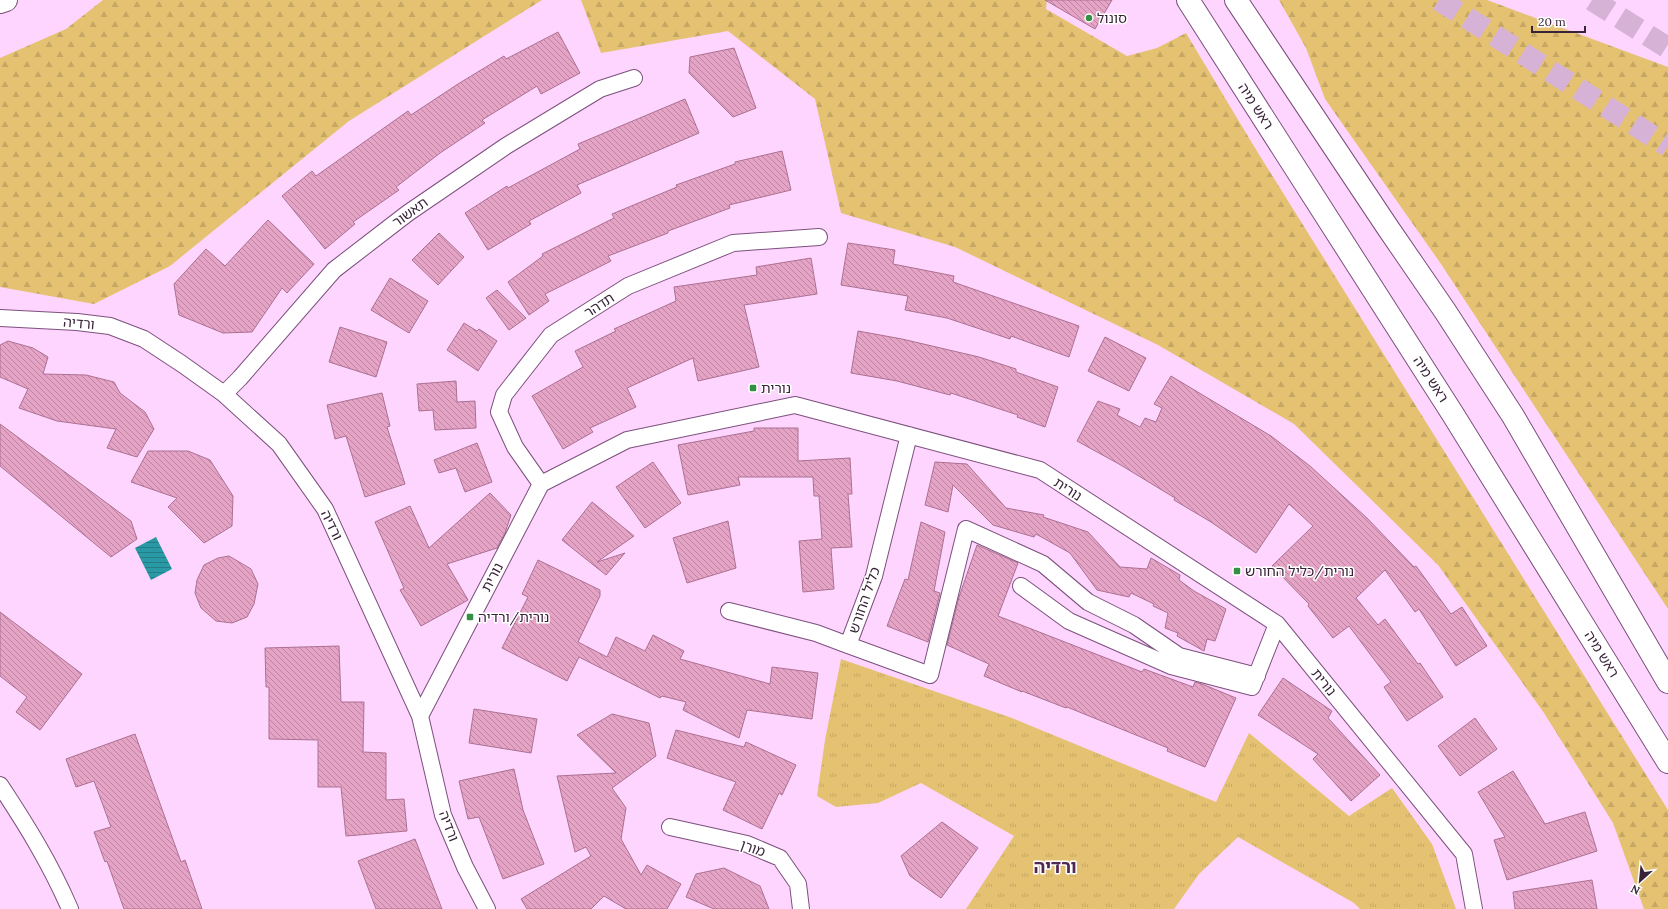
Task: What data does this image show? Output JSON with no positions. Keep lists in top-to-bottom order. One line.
{"streets":{"street":["ראש מיה","תאשור","תדהר","ורדיה","נורית","כליל החורש","מורן"]},"crossings":[["תאשור","ורדיה"],["תדהר","נורית"],["ורדיה","נורית"],["נורית","כליל החורש"]],"districts":["ורדיה"],"places":{"other":["סונול"],"transit":["נורית","נורית/כליל החורש","נורית/ורדיה"]},"scale_bar":"20 m","north":"bottom left"}
